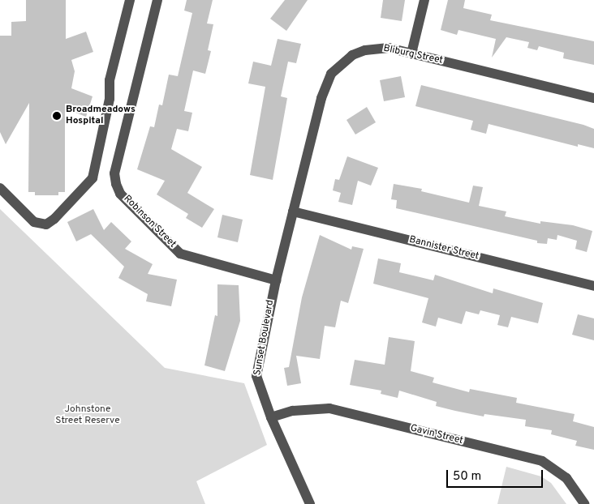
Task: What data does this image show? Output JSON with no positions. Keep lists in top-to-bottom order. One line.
{"streets":{"street":["Bliburg Street","Robinson Street","Bannister Street","Sunset Boulevard","Gavin Street"]},"crossings":[["Bliburg Street","Bannister Street"],["Bliburg Street","Sunset Boulevard"],["Robinson Street","Sunset Boulevard"],["Bannister Street","Sunset Boulevard"],["Sunset Boulevard","Gavin Street"]],"parks":["Johnstone Street Reserve"],"places":["Broadmeadows Hospital"],"scale_bar":"50 m"}
